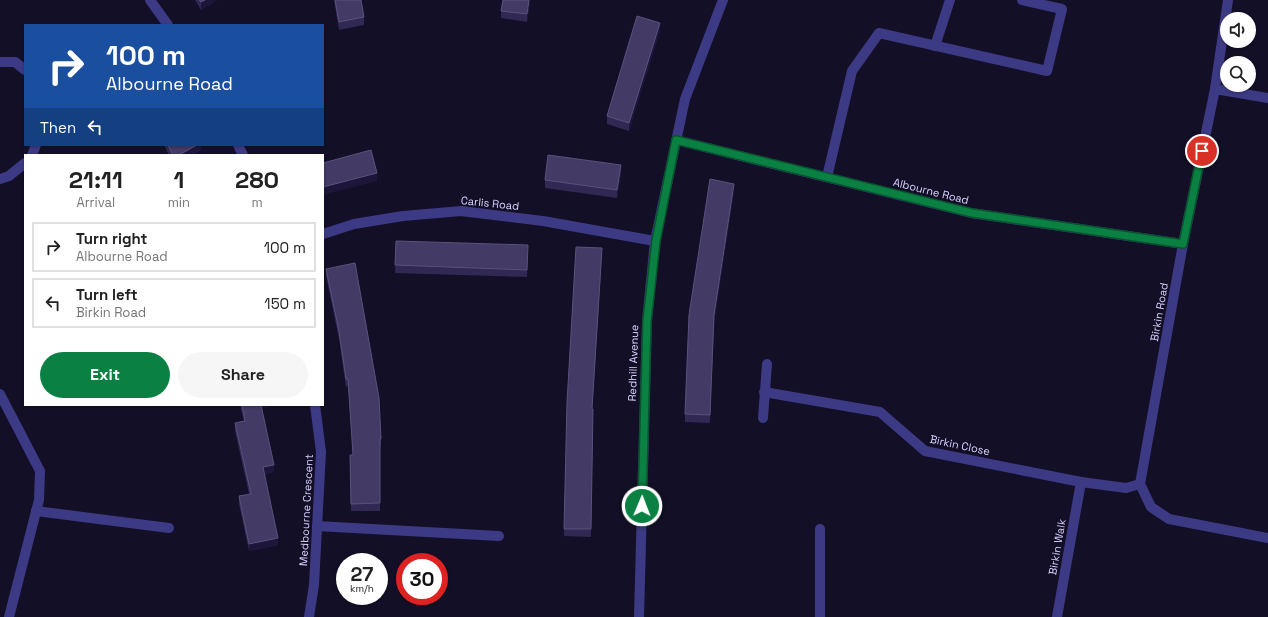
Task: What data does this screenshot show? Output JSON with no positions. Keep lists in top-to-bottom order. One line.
{"streets":{"street":["Albourne Road","Carlis Road","Birkin Road","Redhill Avenue","Birkin Close","Medbourne Crescent","Birkin Walk"]},"crossings":[["Albourne Road","Birkin Road"],["Albourne Road","Redhill Avenue"],["Carlis Road","Redhill Avenue"],["Birkin Road","Birkin Close"],["Birkin Close","Birkin Walk"]],"page":{"turn":["100 m","Albourne Road"],"then":"Then","eta":["21:11","Arrival","1","min","280","m"],"list":[{"name":"Turn right","note":"Albourne Road","value":"100 m"},{"name":"Turn left","note":"Birkin Road","value":"150 m"}],"buttons":["Exit","Share"],"speed":"27 km/h","limit":"30"}}
